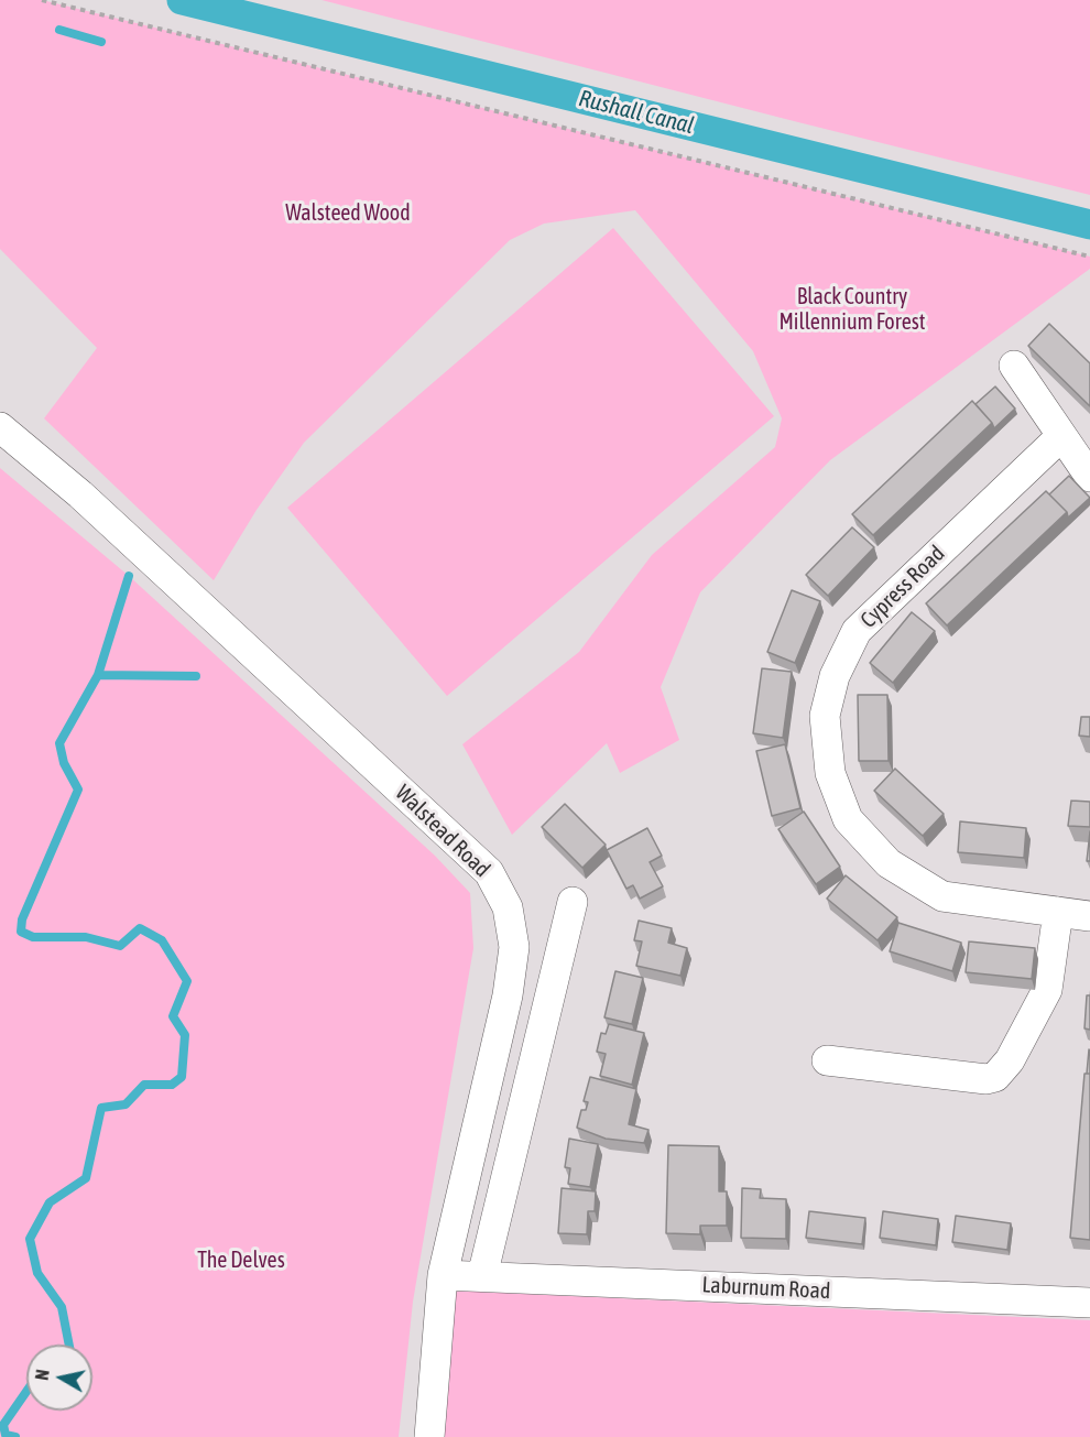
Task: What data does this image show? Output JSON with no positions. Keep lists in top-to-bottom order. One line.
{"streets":{"street":["Cypress Road","Walstead Road","Laburnum Road"]},"crossings":[["Walstead Road","Laburnum Road"]],"water":["Rushall Canal"],"parks":["Walsteed Wood","Black Country Millennium Forest","The Delves"],"north":"left"}
